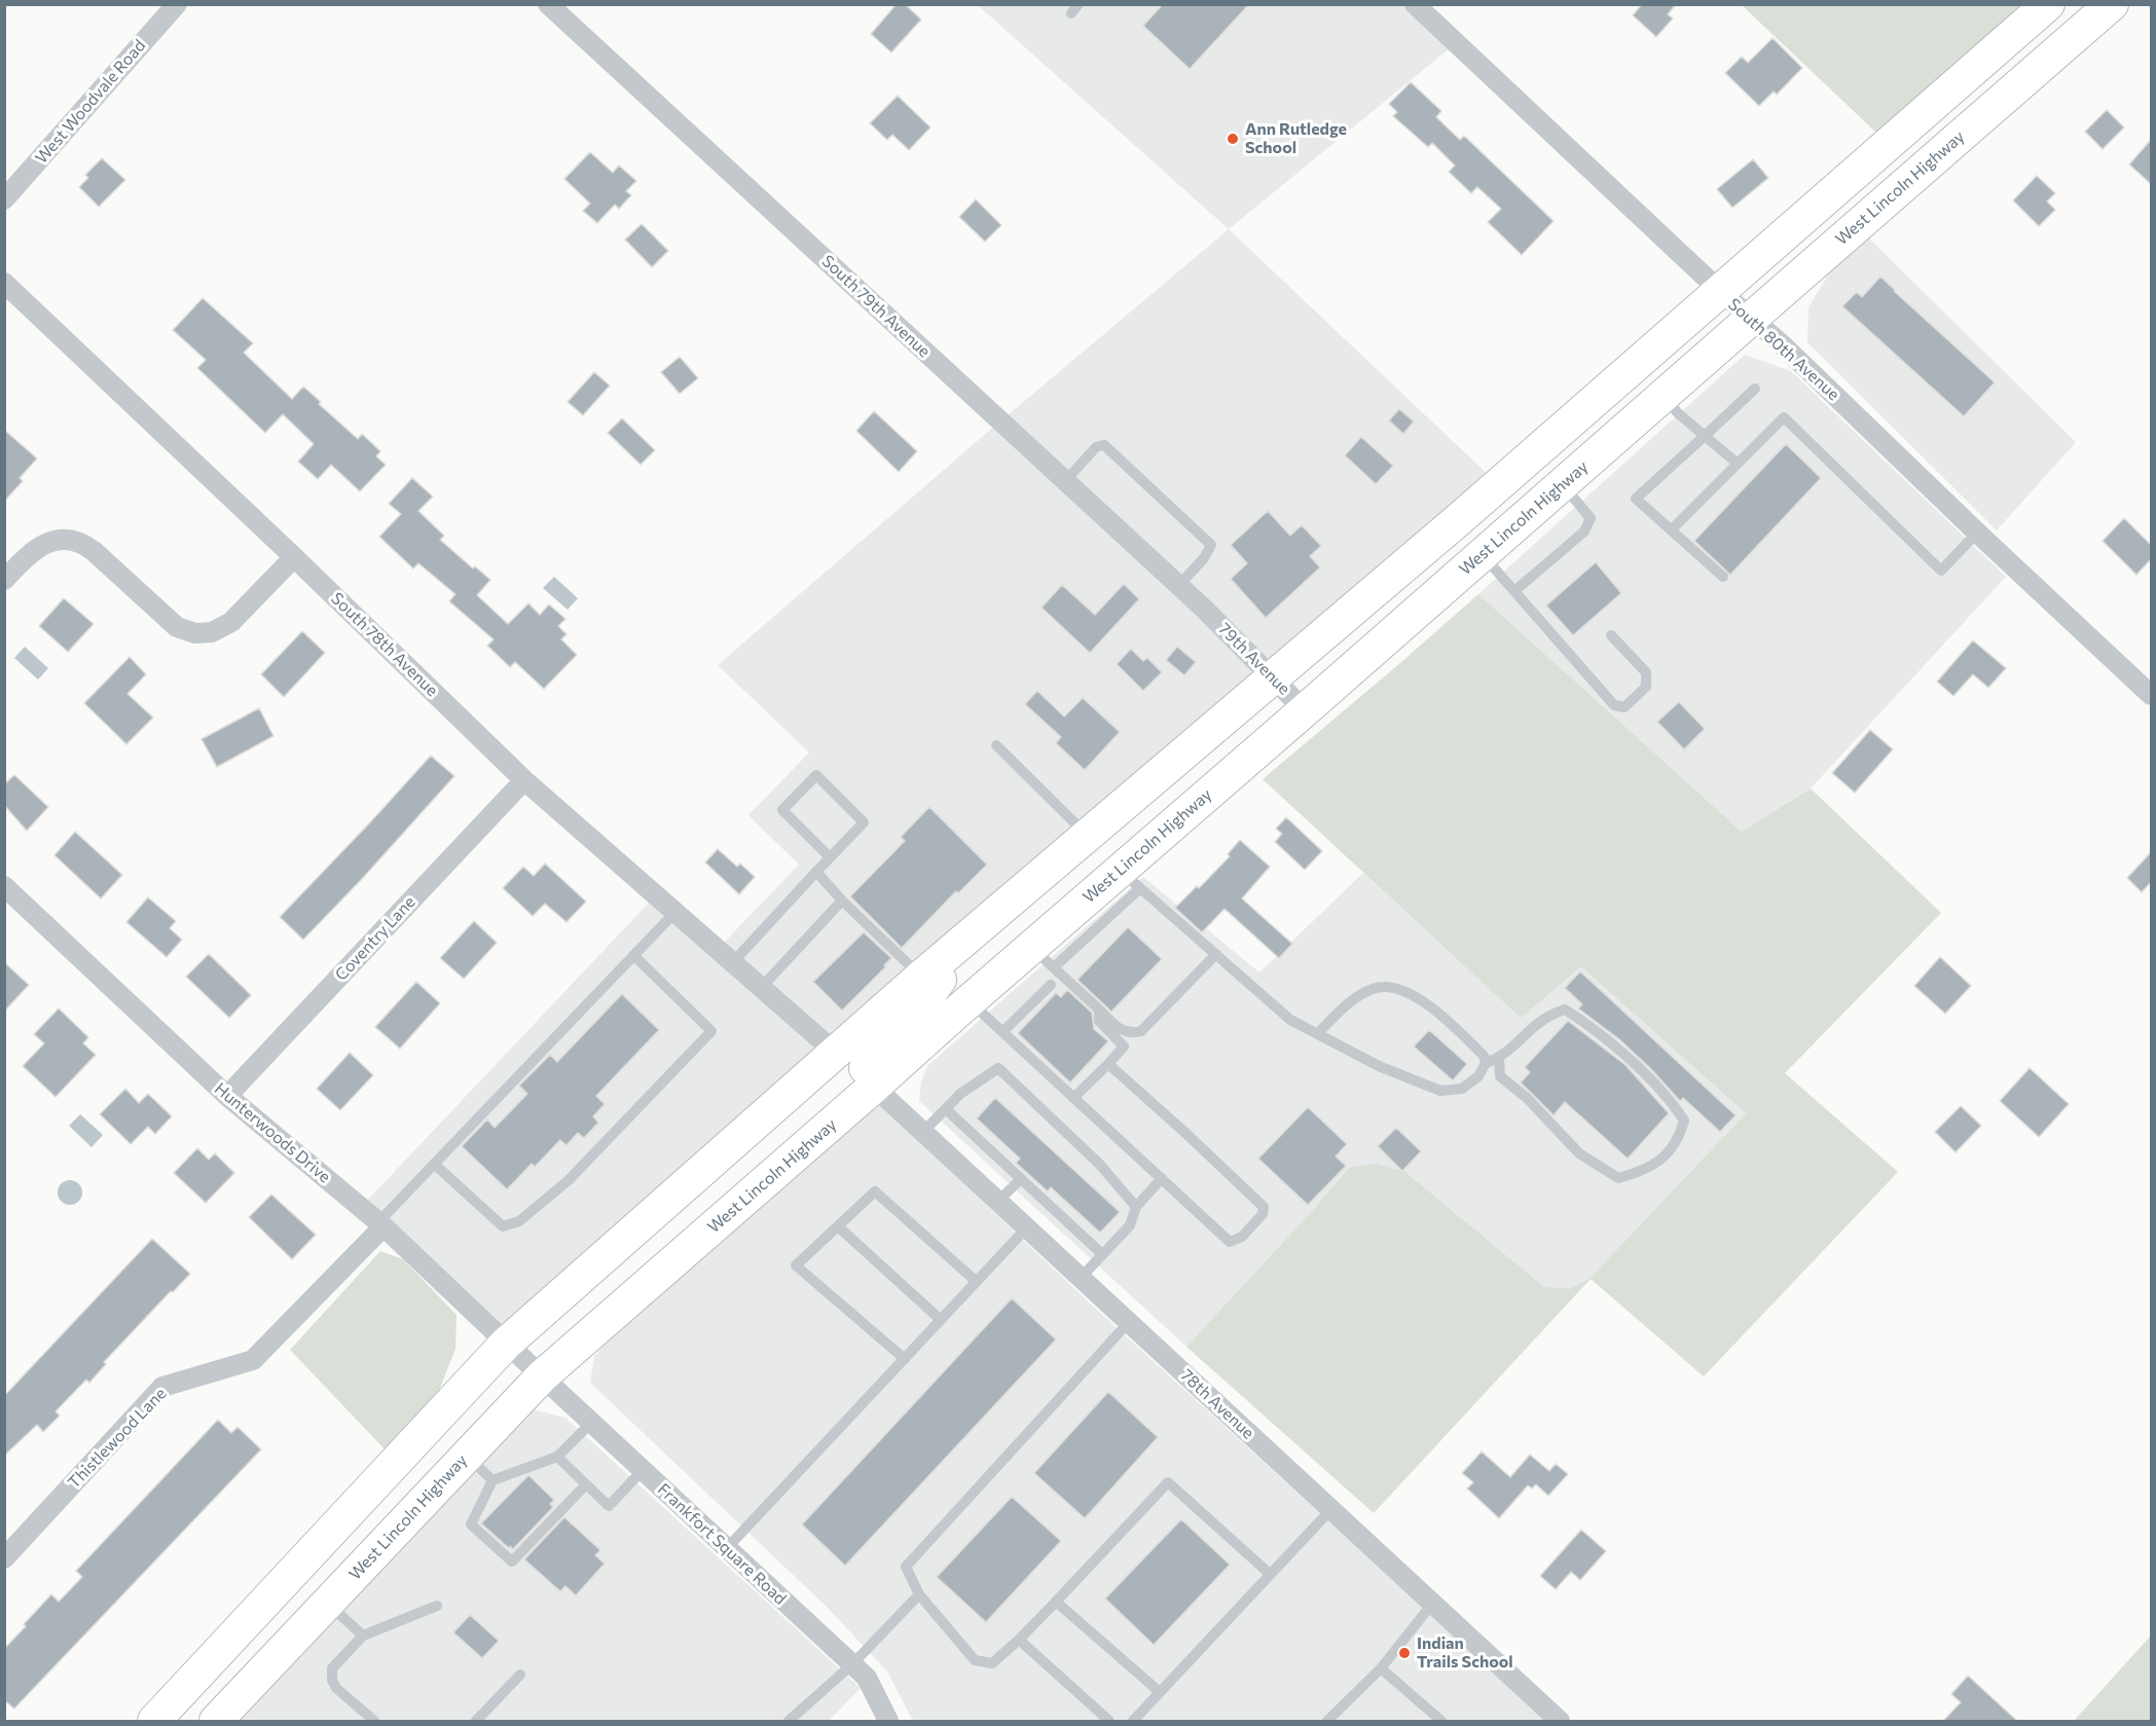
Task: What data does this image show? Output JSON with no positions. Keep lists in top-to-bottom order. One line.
{"streets":{"main road":["West Lincoln Highway"],"street":["West Woodvale Road","South 79th Avenue","South 80th Avenue","South 78th Avenue","79th Avenue","Coventry Lane","Hunterwoods Drive","78th Avenue","Thistlewood Lane","Frankfort Square Road"]},"crossings":[["West Lincoln Highway","South 80th Avenue"],["West Lincoln Highway","79th Avenue"],["West Lincoln Highway","Hunterwoods Drive"],["West Lincoln Highway","78th Avenue"],["West Lincoln Highway","Frankfort Square Road"],["South 79th Avenue","79th Avenue"],["South 78th Avenue","Coventry Lane"],["Coventry Lane","Hunterwoods Drive"],["Hunterwoods Drive","Thistlewood Lane"],["Hunterwoods Drive","Frankfort Square Road"]],"places":["Ann Rutledge School","Indian Trails School"]}
